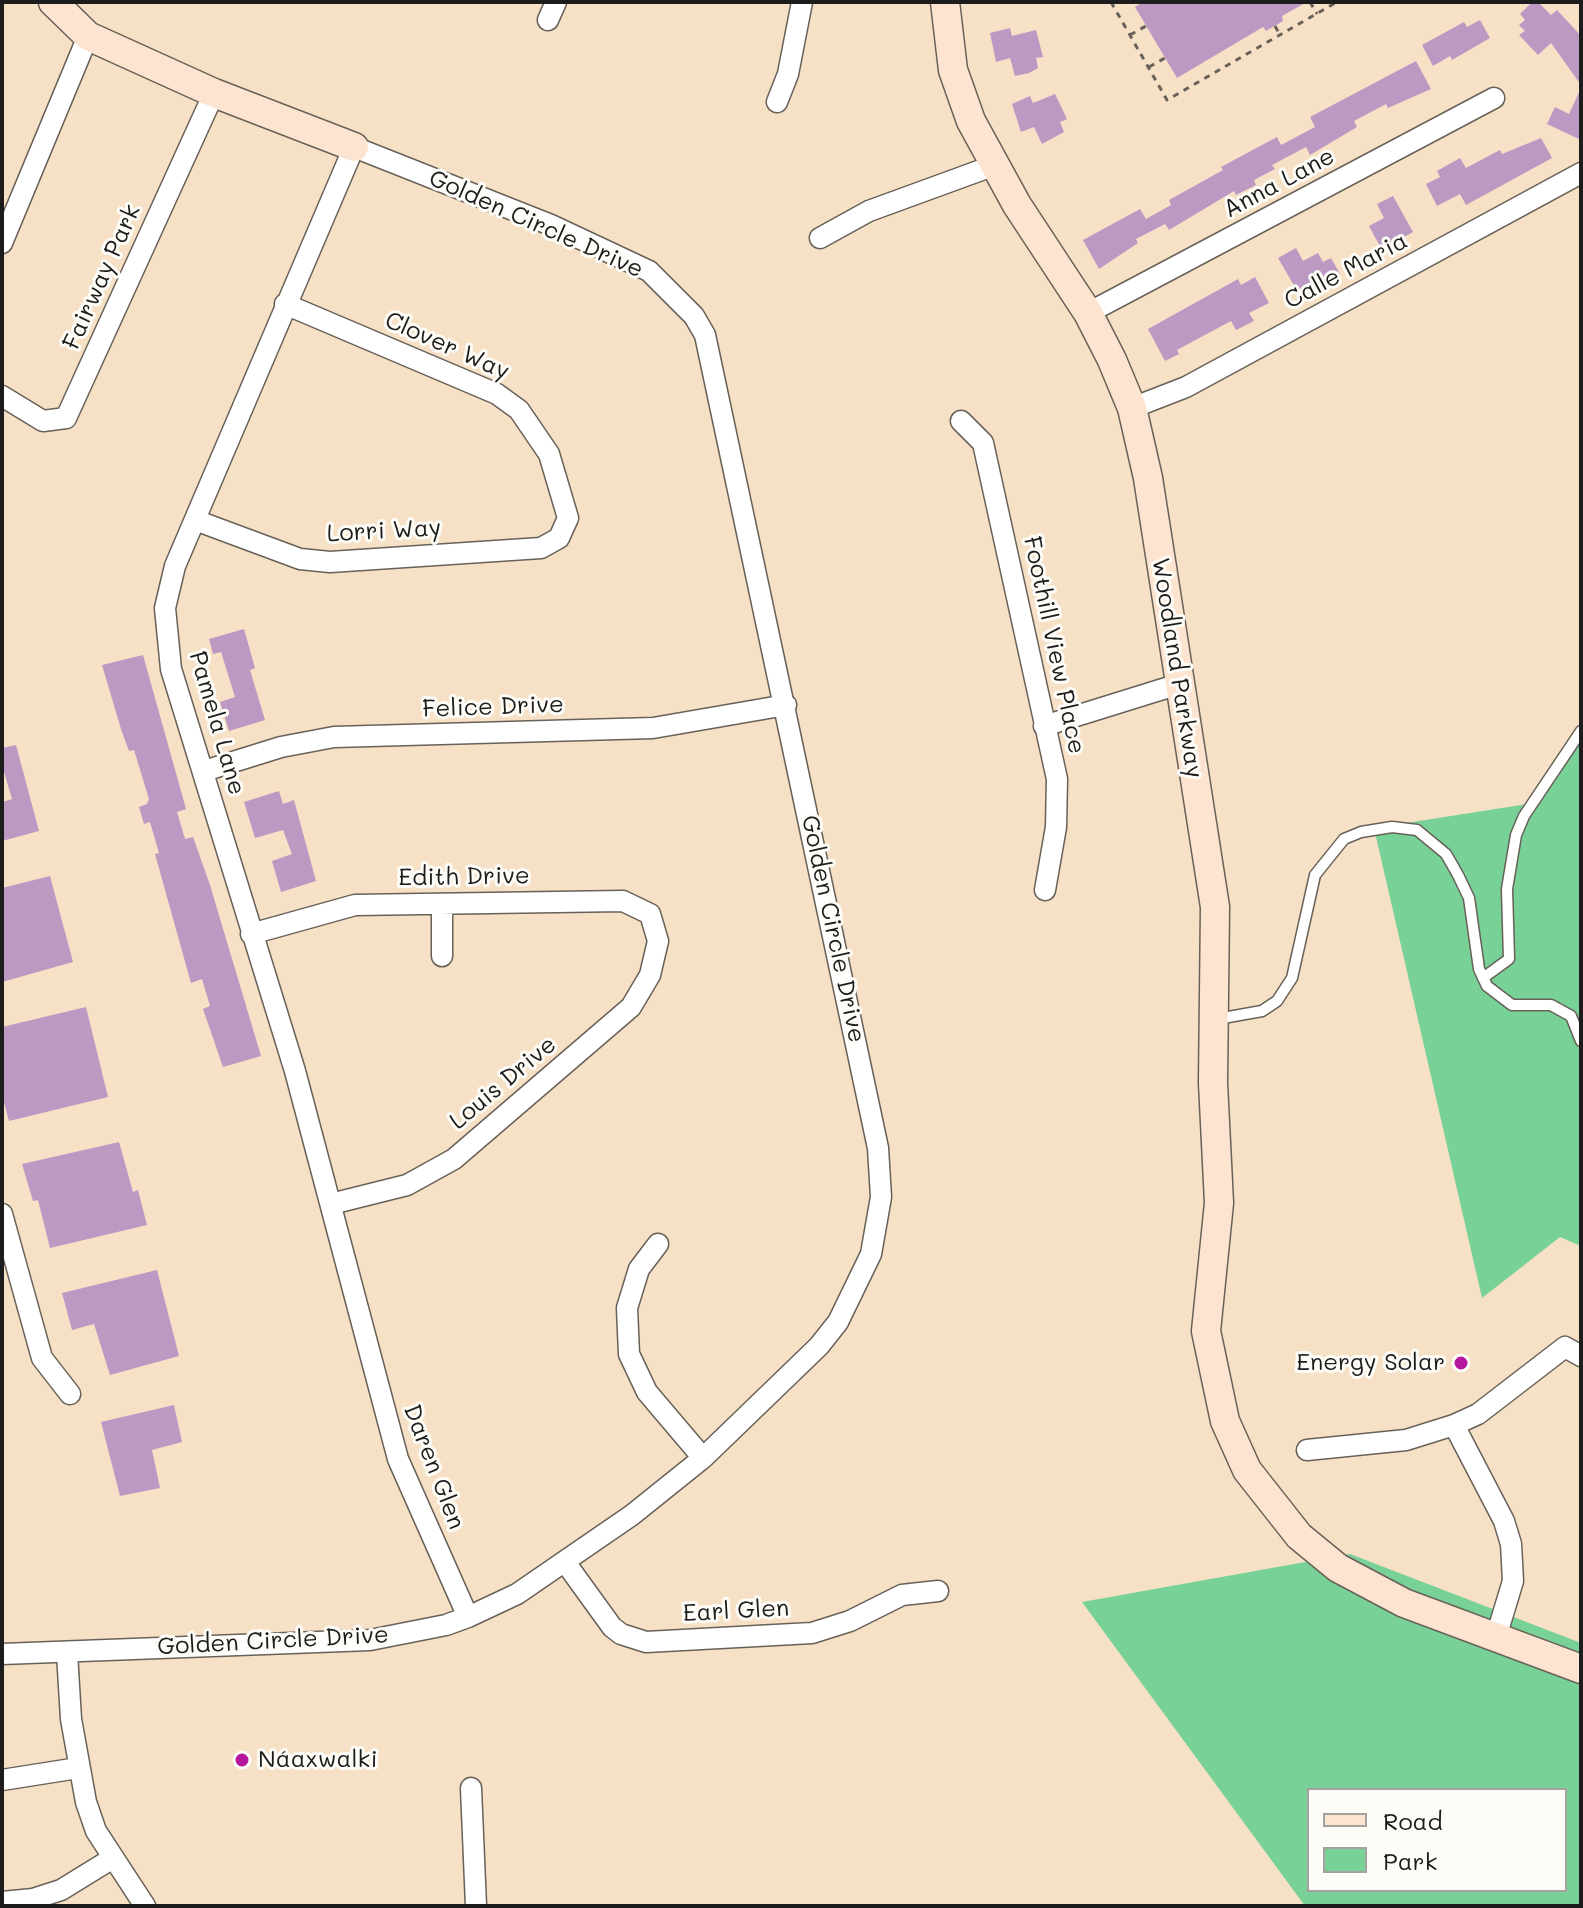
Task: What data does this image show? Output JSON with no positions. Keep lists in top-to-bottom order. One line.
{"streets":{"street":["Anna Lane","Golden Circle Drive","Calle Maria","Fairway Park","Clover Way","Lorri Way","Foothill View Place","Woodland Parkway","Felice Drive","Pamela Lane","Edith Drive","Louis Drive","Daren Glen","Earl Glen"]},"crossings":[["Anna Lane","Woodland Parkway"],["Golden Circle Drive","Fairway Park"],["Golden Circle Drive","Felice Drive"],["Golden Circle Drive","Pamela Lane"],["Golden Circle Drive","Daren Glen"],["Golden Circle Drive","Earl Glen"],["Calle Maria","Woodland Parkway"],["Clover Way","Lorri Way"],["Clover Way","Pamela Lane"],["Lorri Way","Pamela Lane"],["Felice Drive","Pamela Lane"],["Pamela Lane","Edith Drive"],["Pamela Lane","Louis Drive"],["Pamela Lane","Daren Glen"],["Edith Drive","Louis Drive"]],"places":["Energy Solar","Náaxwalki"],"legend":["Road","Park"]}
